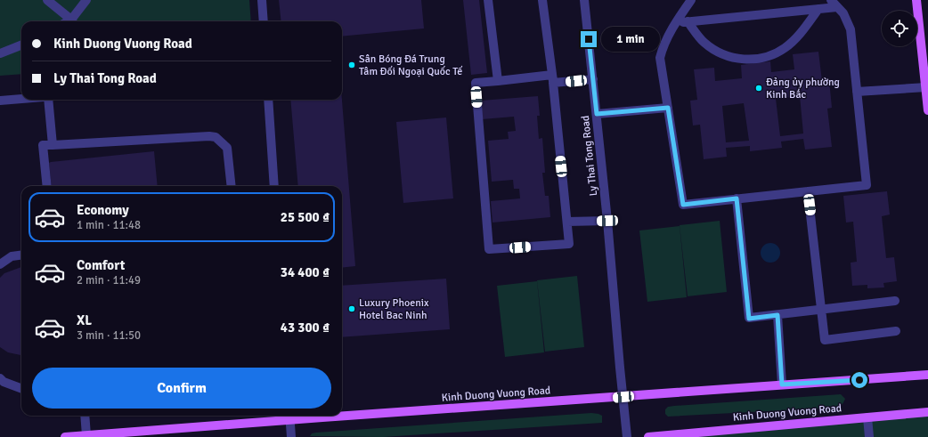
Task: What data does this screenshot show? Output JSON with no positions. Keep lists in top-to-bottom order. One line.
{"streets":{"main road":["Kinh Duong Vuong Road"],"street":["Ly Thai Tong Road"]},"crossings":[["Ly Thai Tong Road","Kinh Duong Vuong Road"]],"places":["Sân Bóng Đá Trung Tâm Đối Ngoại Quốc Tế","Đảng ủy phường Kinh Bắc","Luxury Phoenix Hotel Bac Ninh"],"page":{"banner":["Kinh Duong Vuong Road","Ly Thai Tong Road"],"bubble":"1 min","list":[{"name":"Economy","note":"1 min · 11:48","value":"25 500 ₫"},{"name":"Comfort","note":"2 min · 11:49","value":"34 400 ₫"},{"name":"XL","note":"3 min · 11:50","value":"43 300 ₫"}],"buttons":"Confirm"}}
